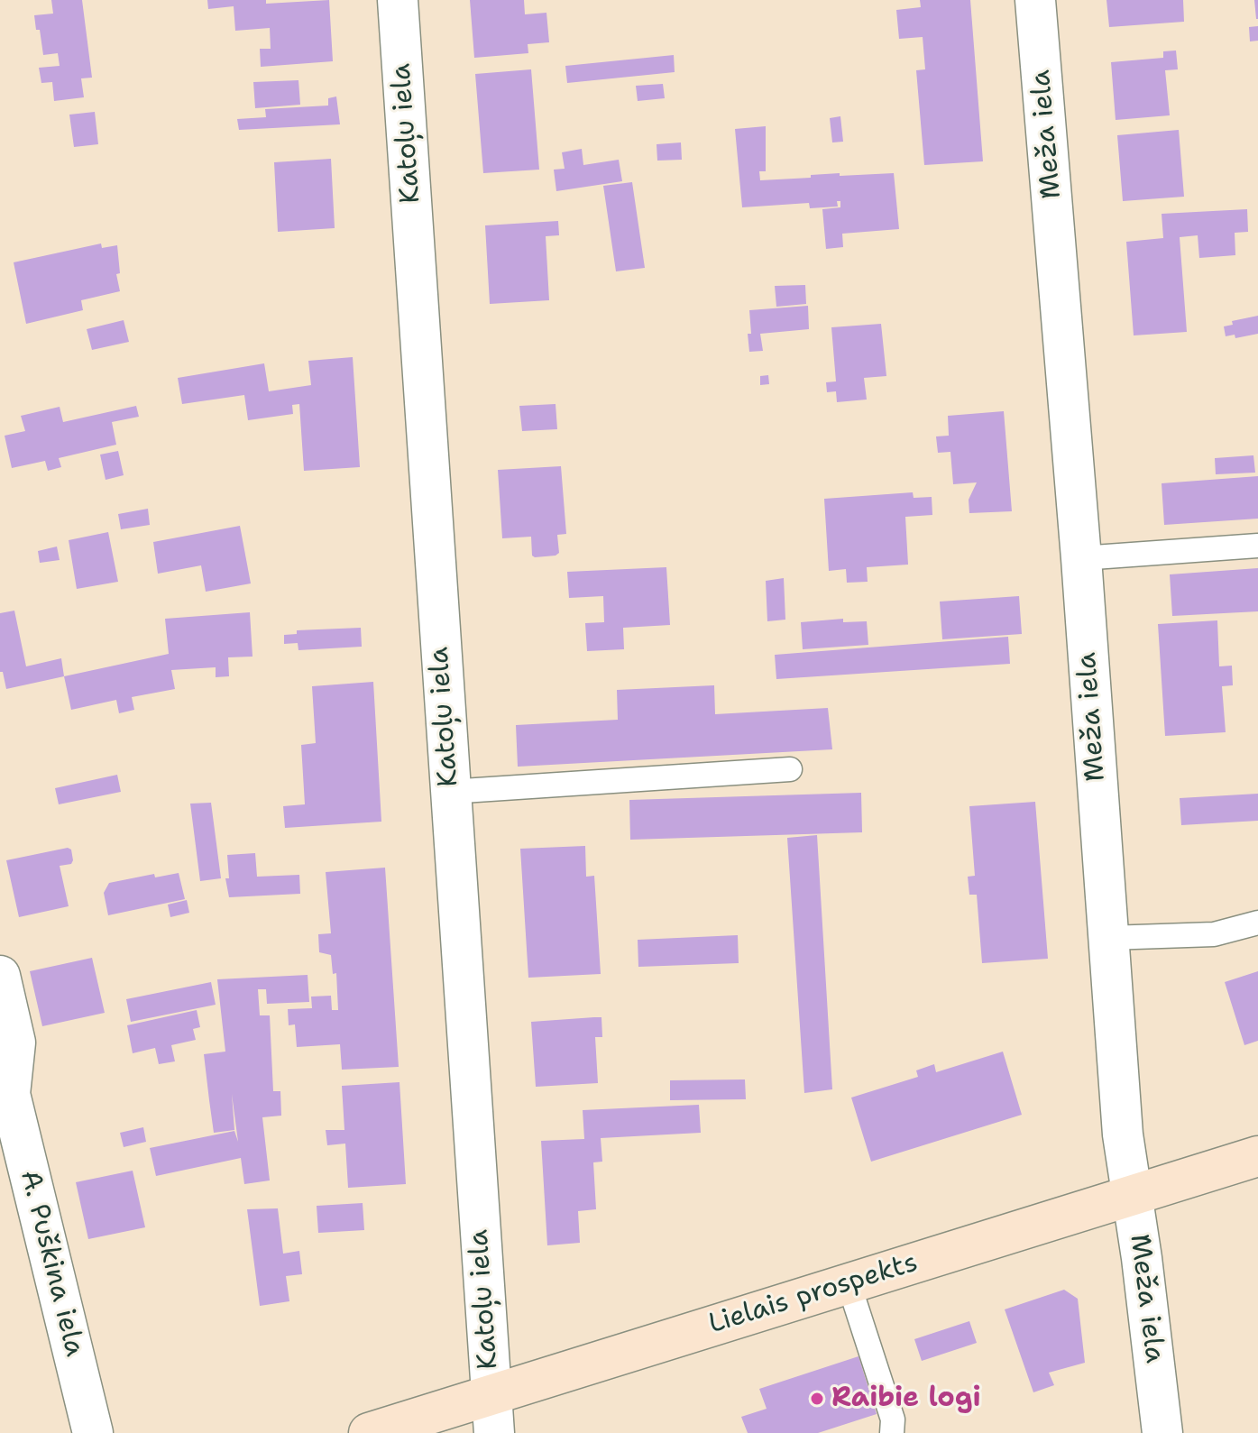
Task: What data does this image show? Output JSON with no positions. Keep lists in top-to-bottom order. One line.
{"streets":{"street":["Katoļu iela","Meža iela","A. Puškina iela","Lielais prospekts"]},"crossings":[["Katoļu iela","Lielais prospekts"],["Meža iela","Lielais prospekts"]],"places":["Raibie logi"]}
